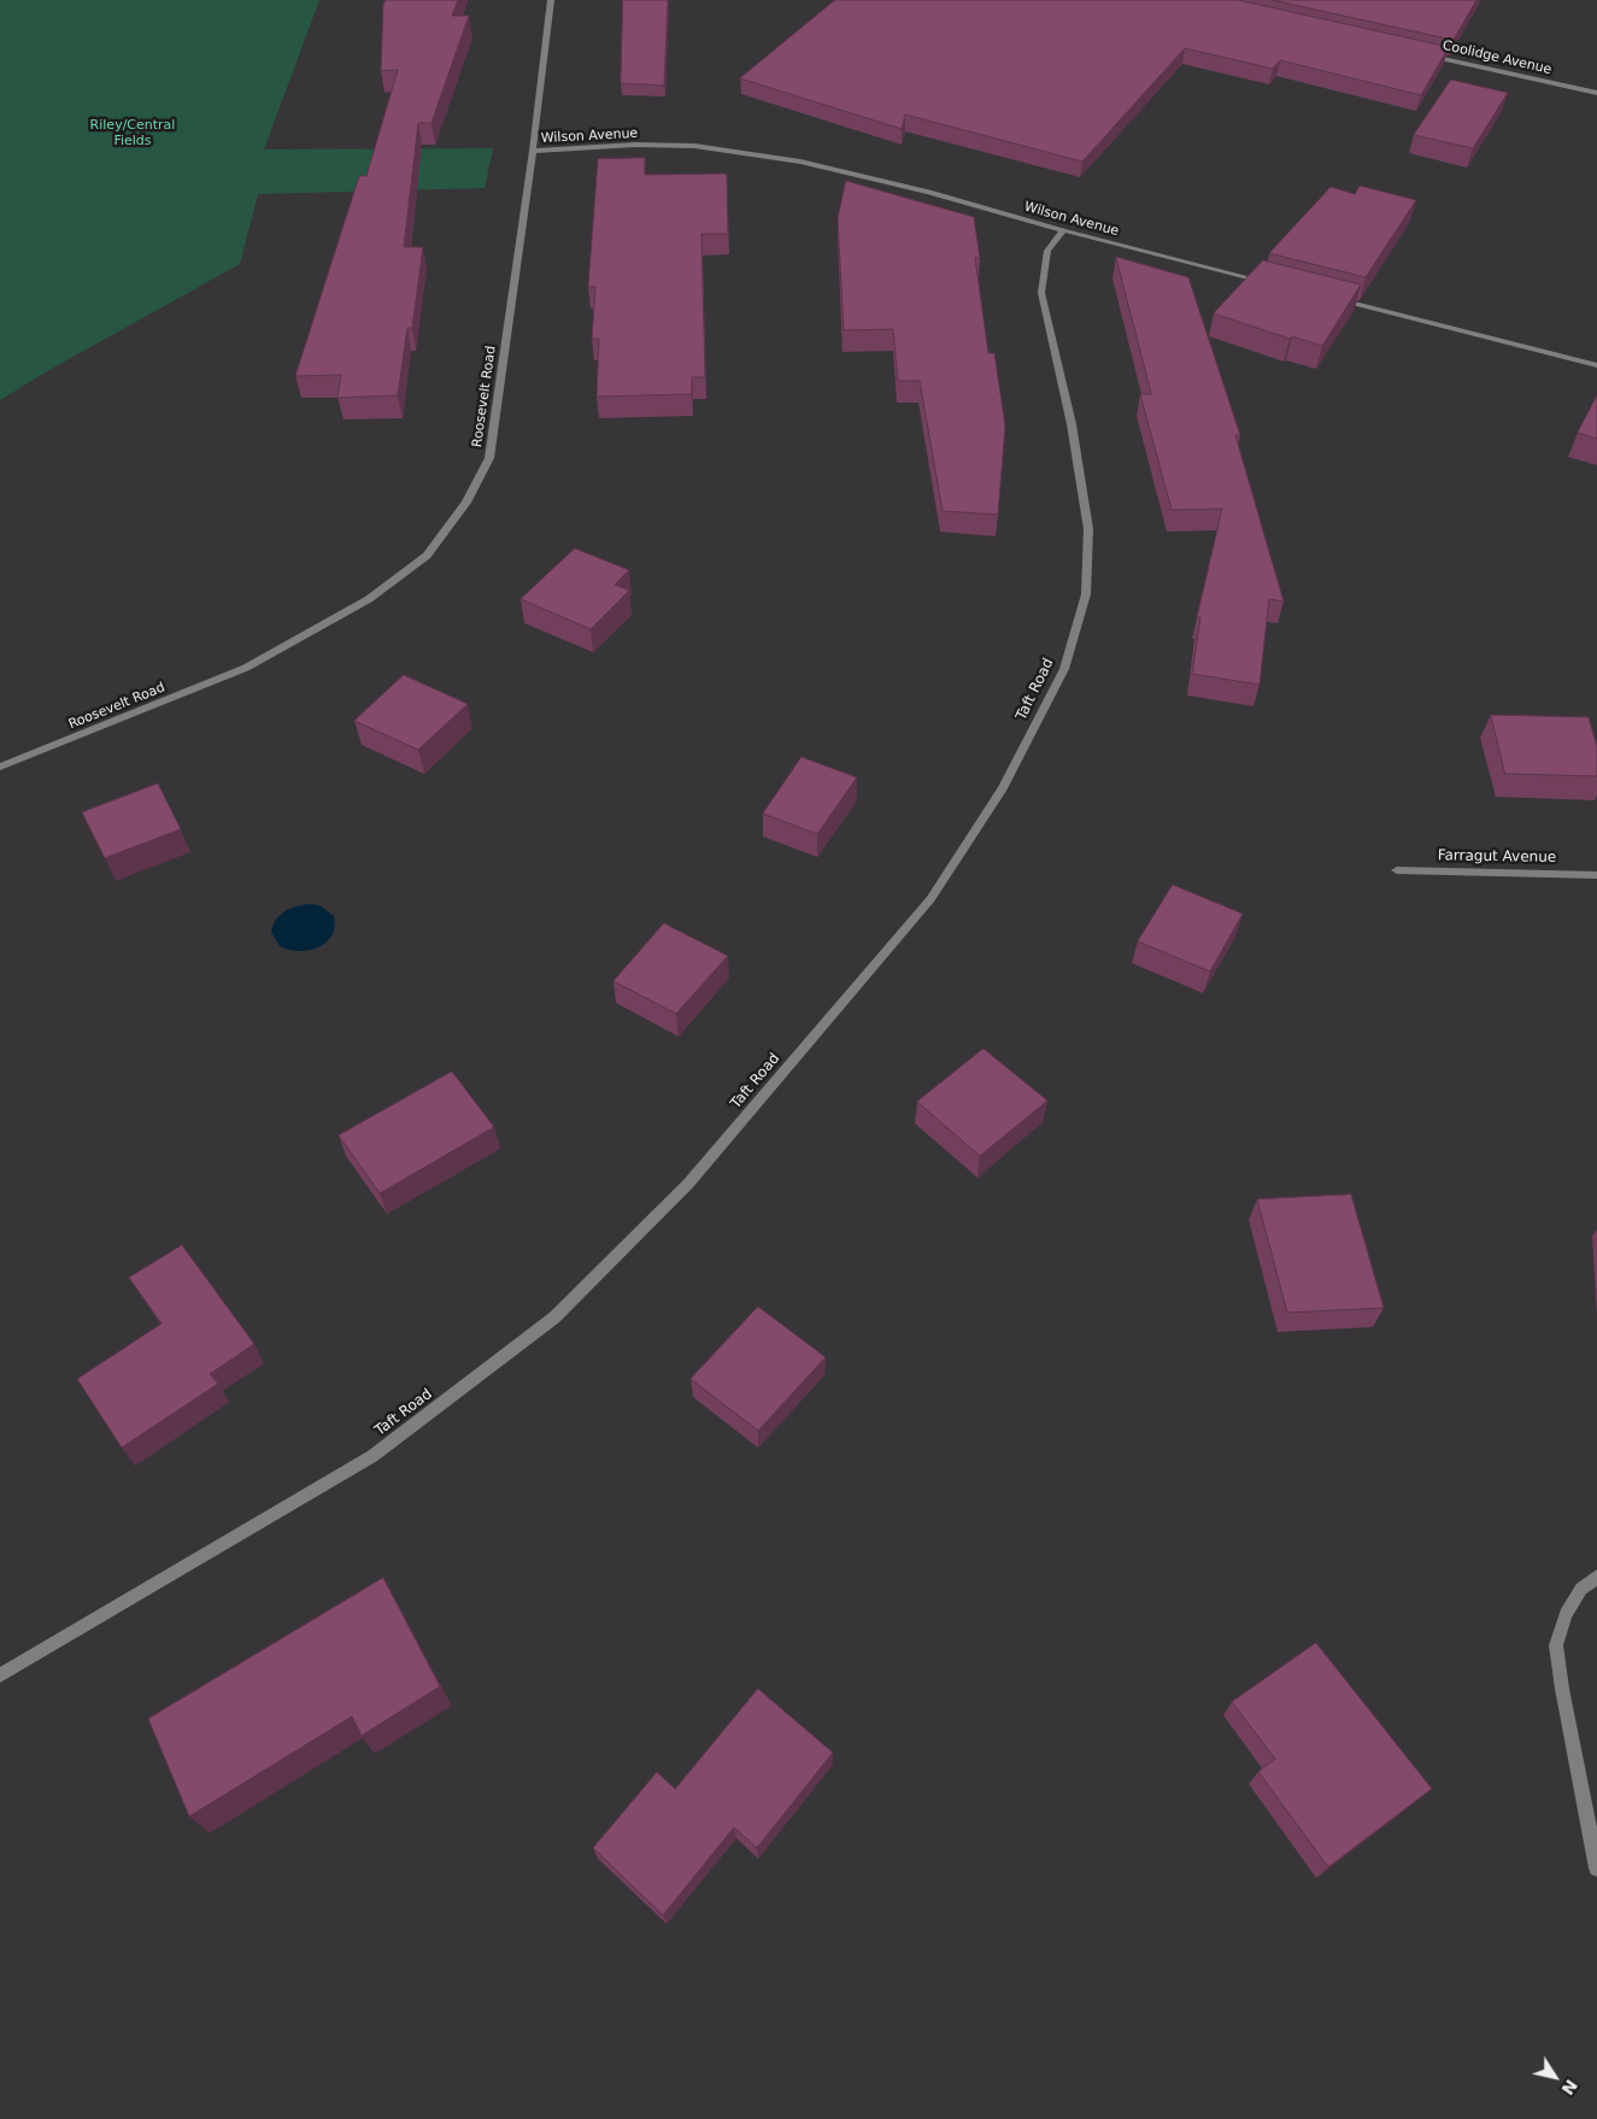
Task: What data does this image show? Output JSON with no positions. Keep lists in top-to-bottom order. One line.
{"streets":{"street":["Coolidge Avenue","Wilson Avenue","Roosevelt Road","Taft Road","Farragut Avenue"]},"crossings":[["Wilson Avenue","Roosevelt Road"],["Wilson Avenue","Taft Road"]],"parks":["Riley/Central Fields"],"north":"bottom right"}
